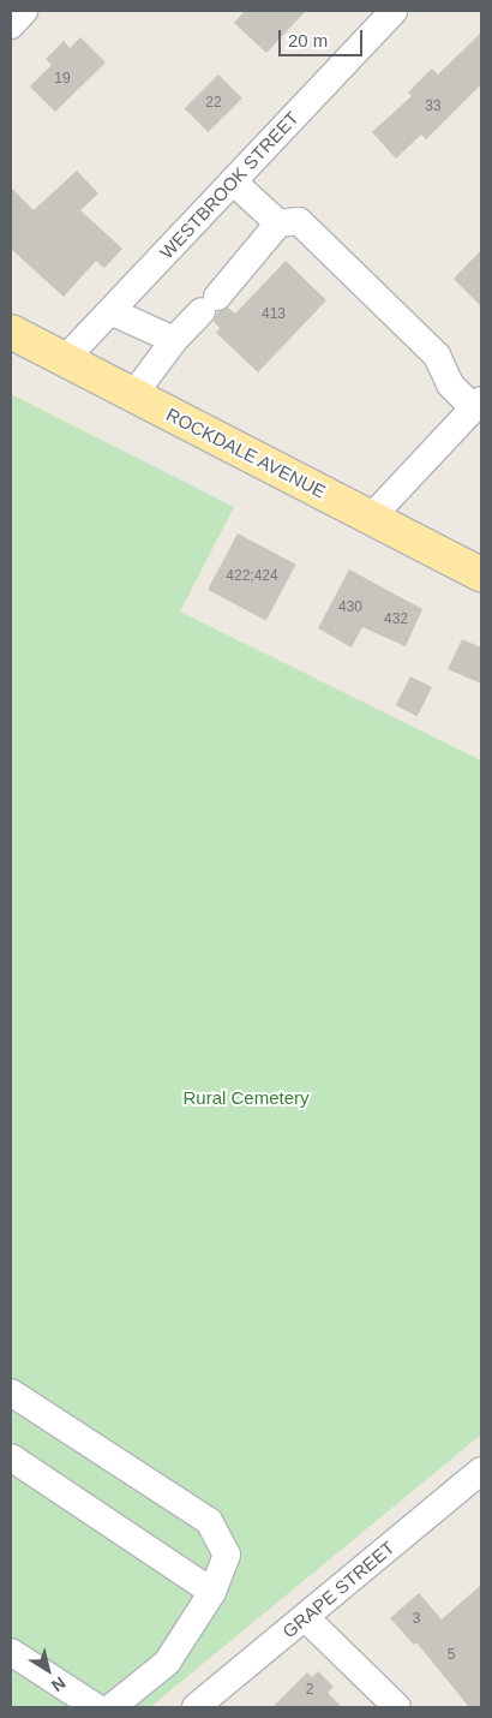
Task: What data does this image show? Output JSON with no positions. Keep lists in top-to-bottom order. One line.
{"streets":{"main road":["ROCKDALE AVENUE"],"street":["WESTBROOK STREET","GRAPE STREET"]},"crossings":[["WESTBROOK STREET","ROCKDALE AVENUE"]],"parks":["Rural Cemetery"],"house_numbers":["19","22","33","413","422;424","430","432","3","5","2"],"scale_bar":"20 m","north":"bottom right"}
